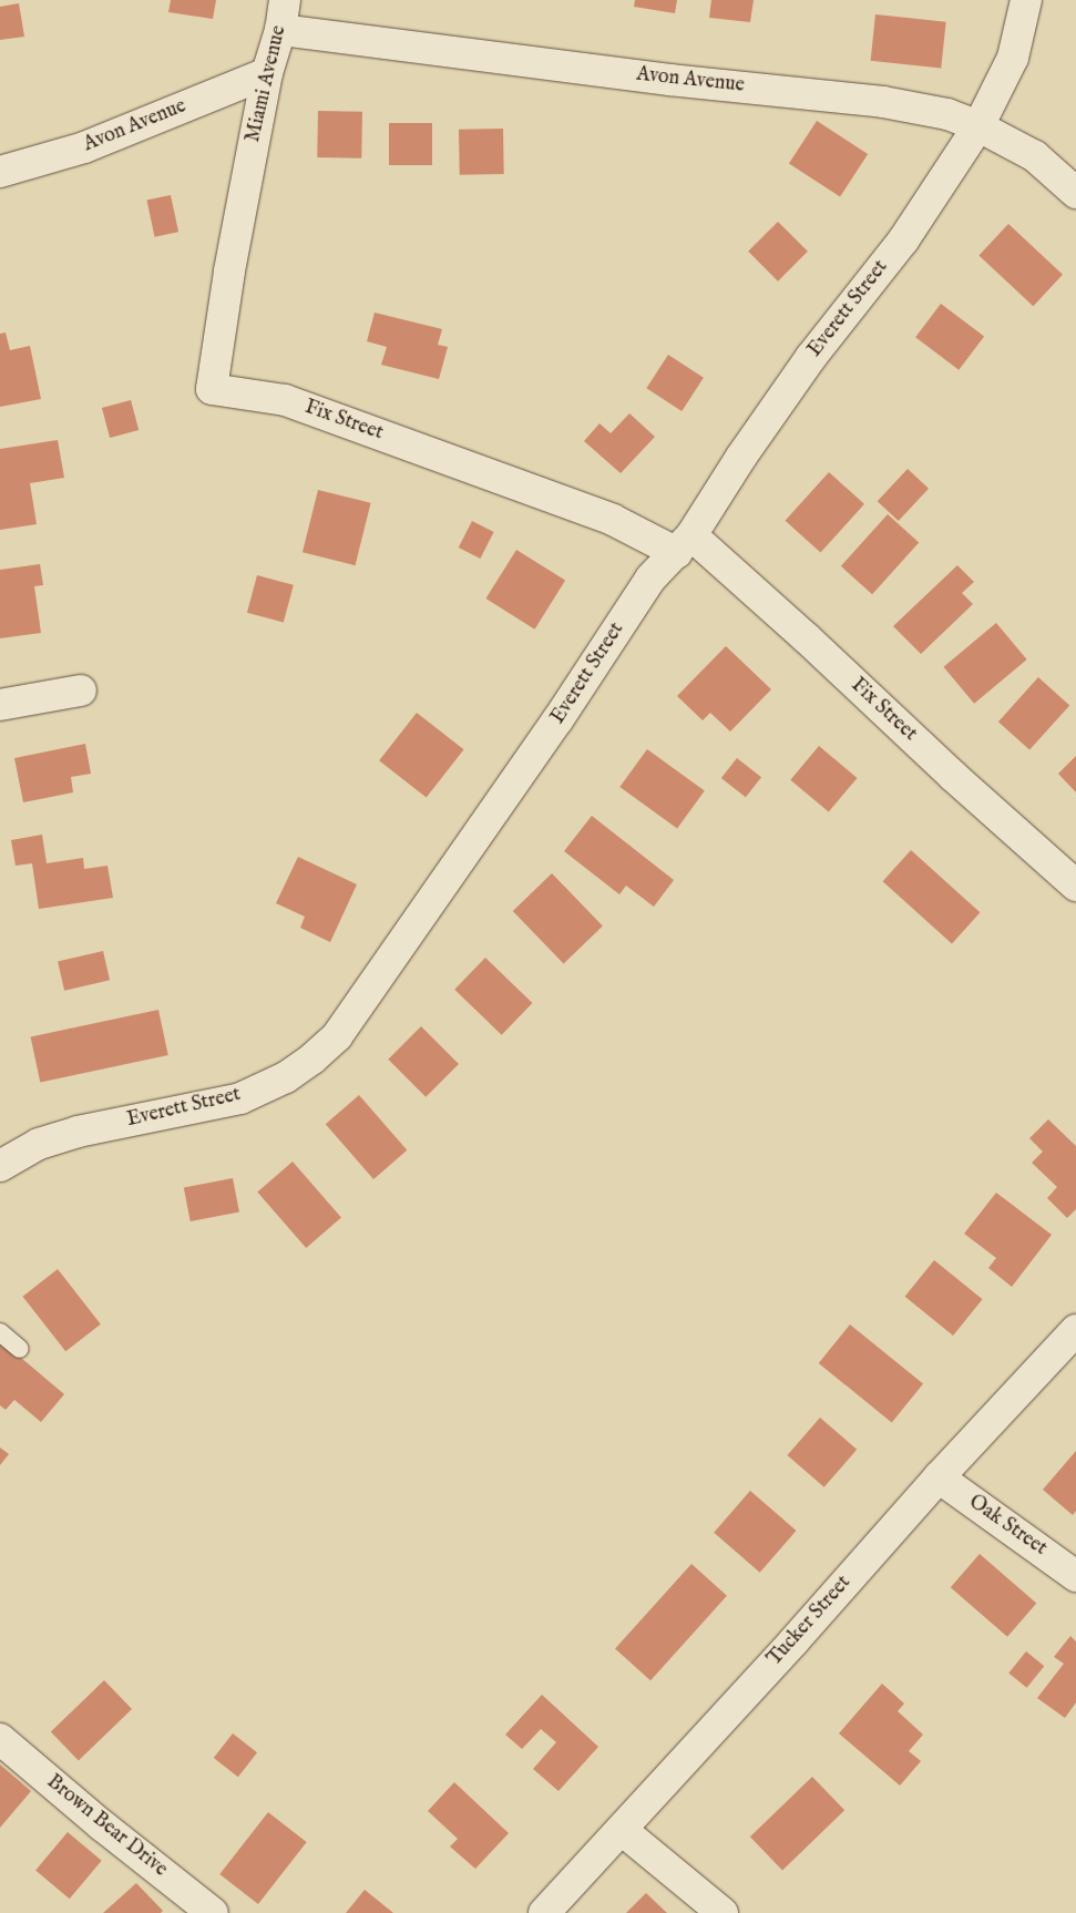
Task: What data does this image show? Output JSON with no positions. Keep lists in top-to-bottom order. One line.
{"streets":{"street":["Avon Avenue","Miami Avenue","Everett Street","Fix Street","Oak Street","Tucker Street","Brown Bear Drive"]},"crossings":[["Avon Avenue","Miami Avenue"],["Avon Avenue","Everett Street"],["Miami Avenue","Fix Street"],["Everett Street","Fix Street"],["Oak Street","Tucker Street"]]}
